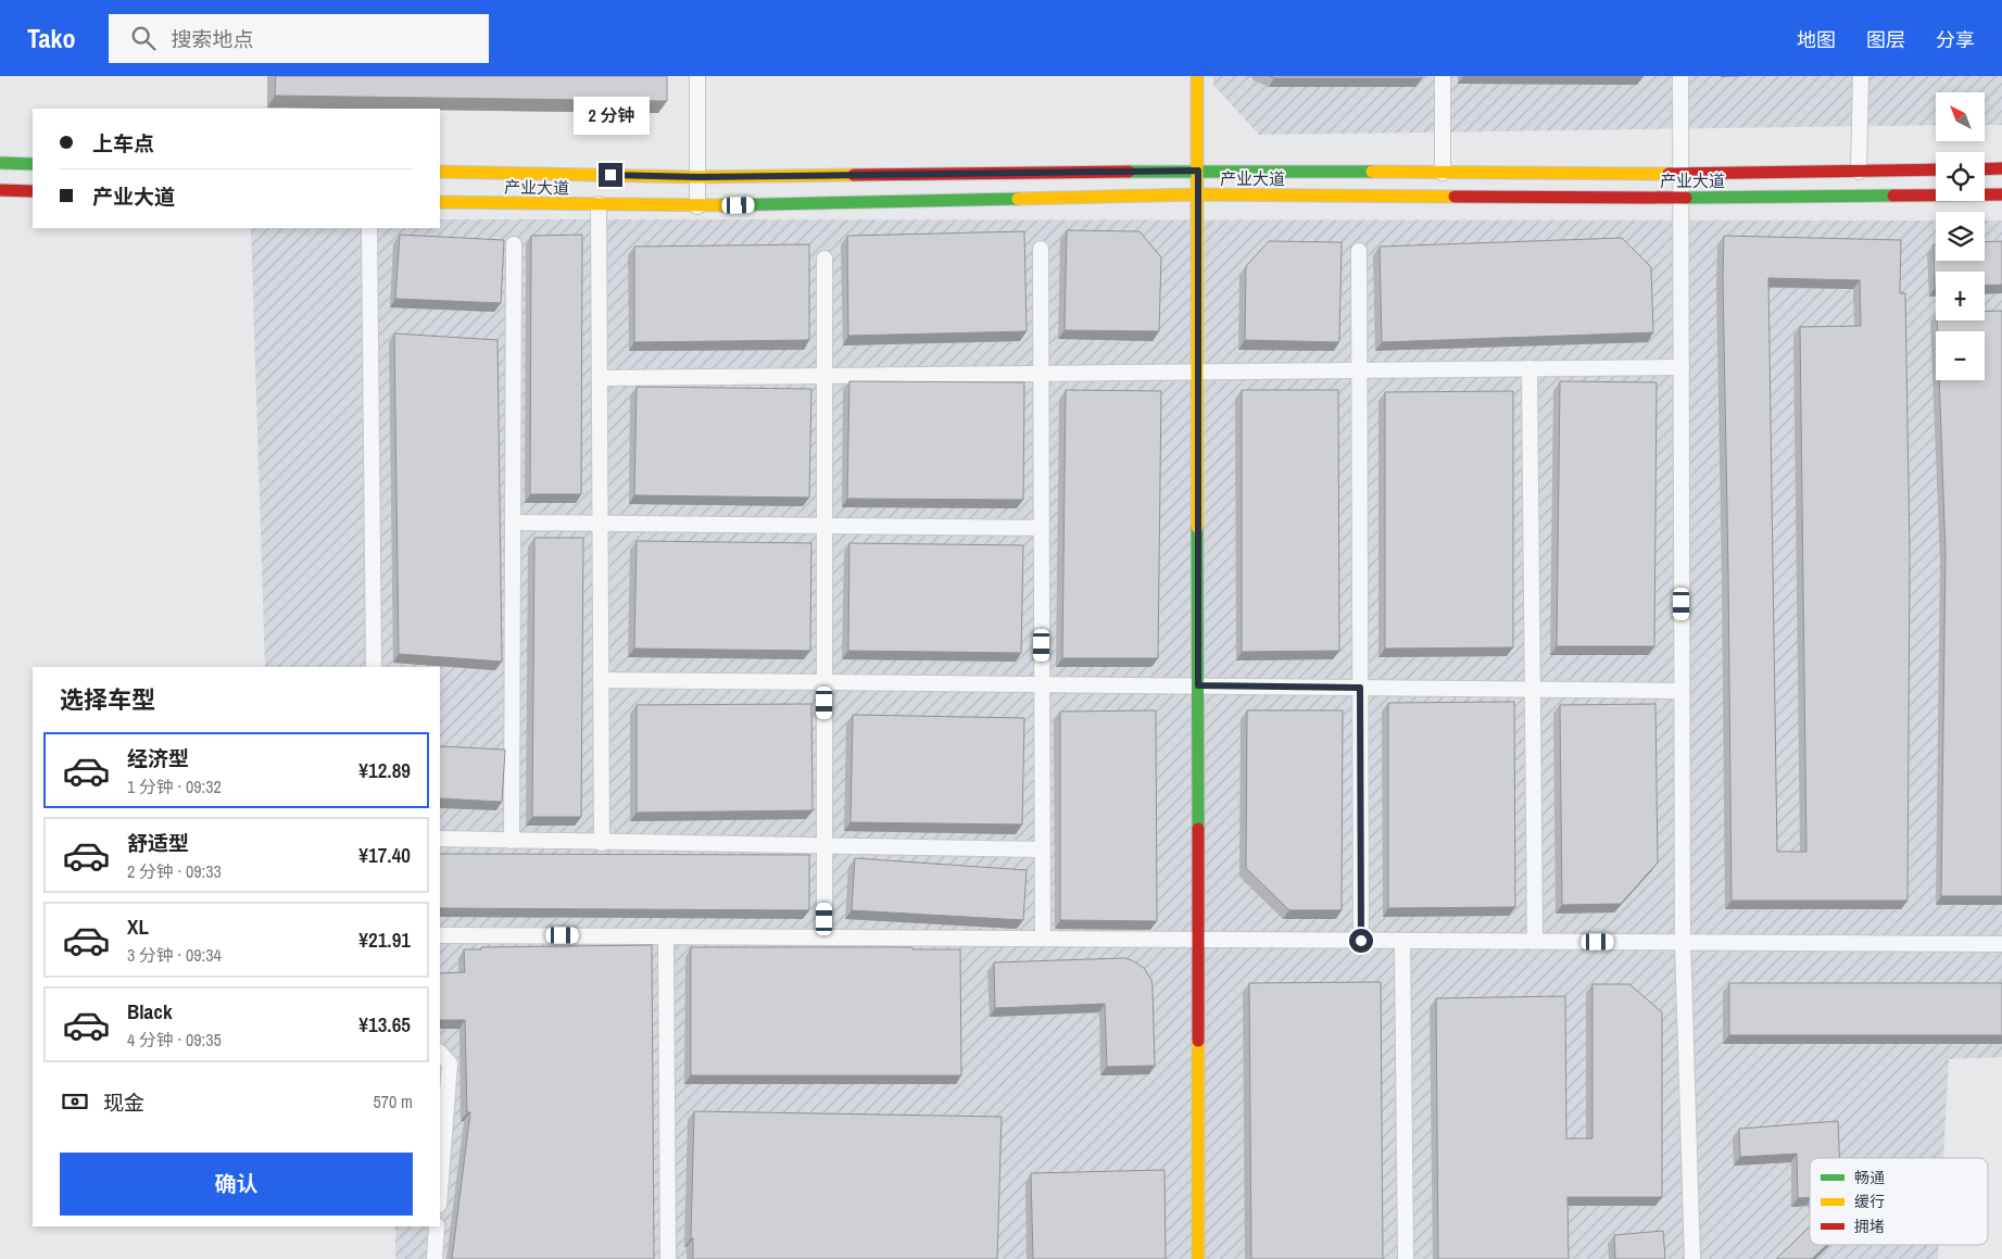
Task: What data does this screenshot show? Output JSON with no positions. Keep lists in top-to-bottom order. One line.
{"streets":{"main road":["产业大道"]},"legend":["畅通","缓行","拥堵"],"north":"top left","page":{"header":"Tako","search":"搜索地点","nav":["地图","图层","分享"],"map_buttons":["+","−"],"bubble":"2 分钟","banner":["上车点","产业大道"],"heading":"选择车型","list":[{"name":"经济型","note":"1 分钟 · 09:32","value":"¥12.89"},{"name":"舒适型","note":"2 分钟 · 09:33","value":"¥17.40"},{"name":"XL","note":"3 分钟 · 09:34","value":"¥21.91"},{"name":"Black","note":"4 分钟 · 09:35","value":"¥13.65"}],"pay":["现金","570 m"],"buttons":"确认"}}
